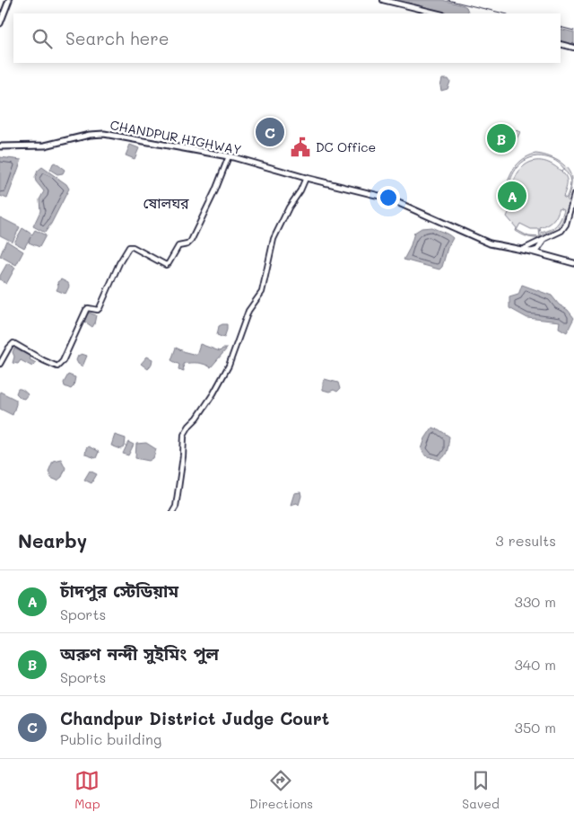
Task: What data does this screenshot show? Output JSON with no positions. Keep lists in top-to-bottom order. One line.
{"streets":{"main road":["CHANDPUR HIGHWAY"]},"districts":["ষোলঘর"],"places":{"public building":["DC Office"]},"page":{"search":"Search here","pins":["C","B","A"],"heading":["Nearby","3 results"],"list":[{"mark":"A","name":"চাঁদপুর স্টেডিয়াম","note":"Sports","value":"330 m"},{"mark":"B","name":"অরুণ নন্দী সুইমিং পুল","note":"Sports","value":"340 m"},{"mark":"C","name":"Chandpur District Judge Court","note":"Public building","value":"350 m"}],"nav":["Map","Directions","Saved"]}}
